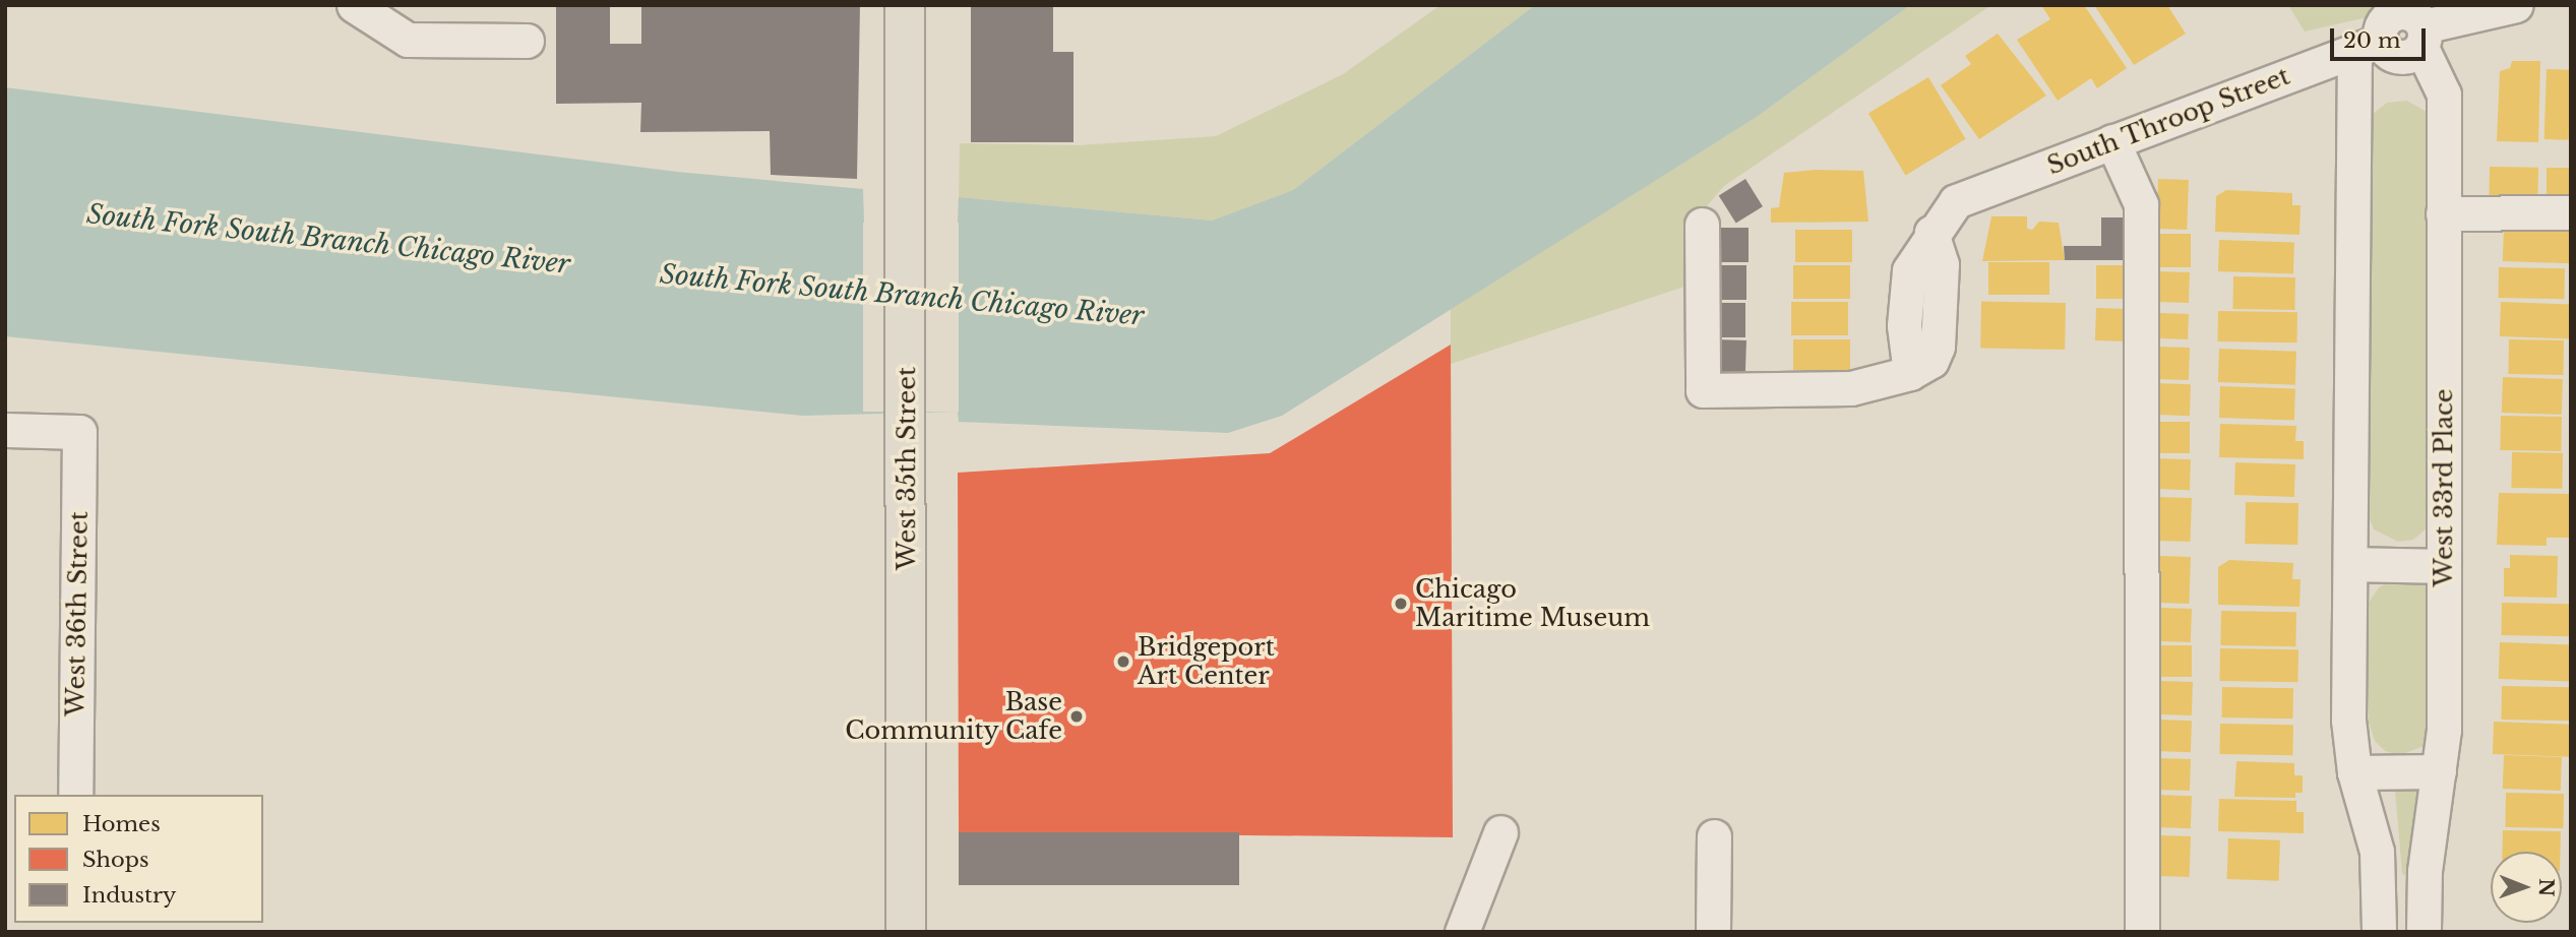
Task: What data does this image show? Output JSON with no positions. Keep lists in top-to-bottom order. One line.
{"streets":{"main road":["West 35th Street"],"street":["South Throop Street","West 33rd Place","West 36th Street"]},"water":["South Fork South Branch Chicago River"],"places":["Chicago Maritime Museum","Bridgeport Art Center","Base Community Cafe"],"legend":["Homes","Shops","Industry"],"scale_bar":"20 m","north":"right"}
